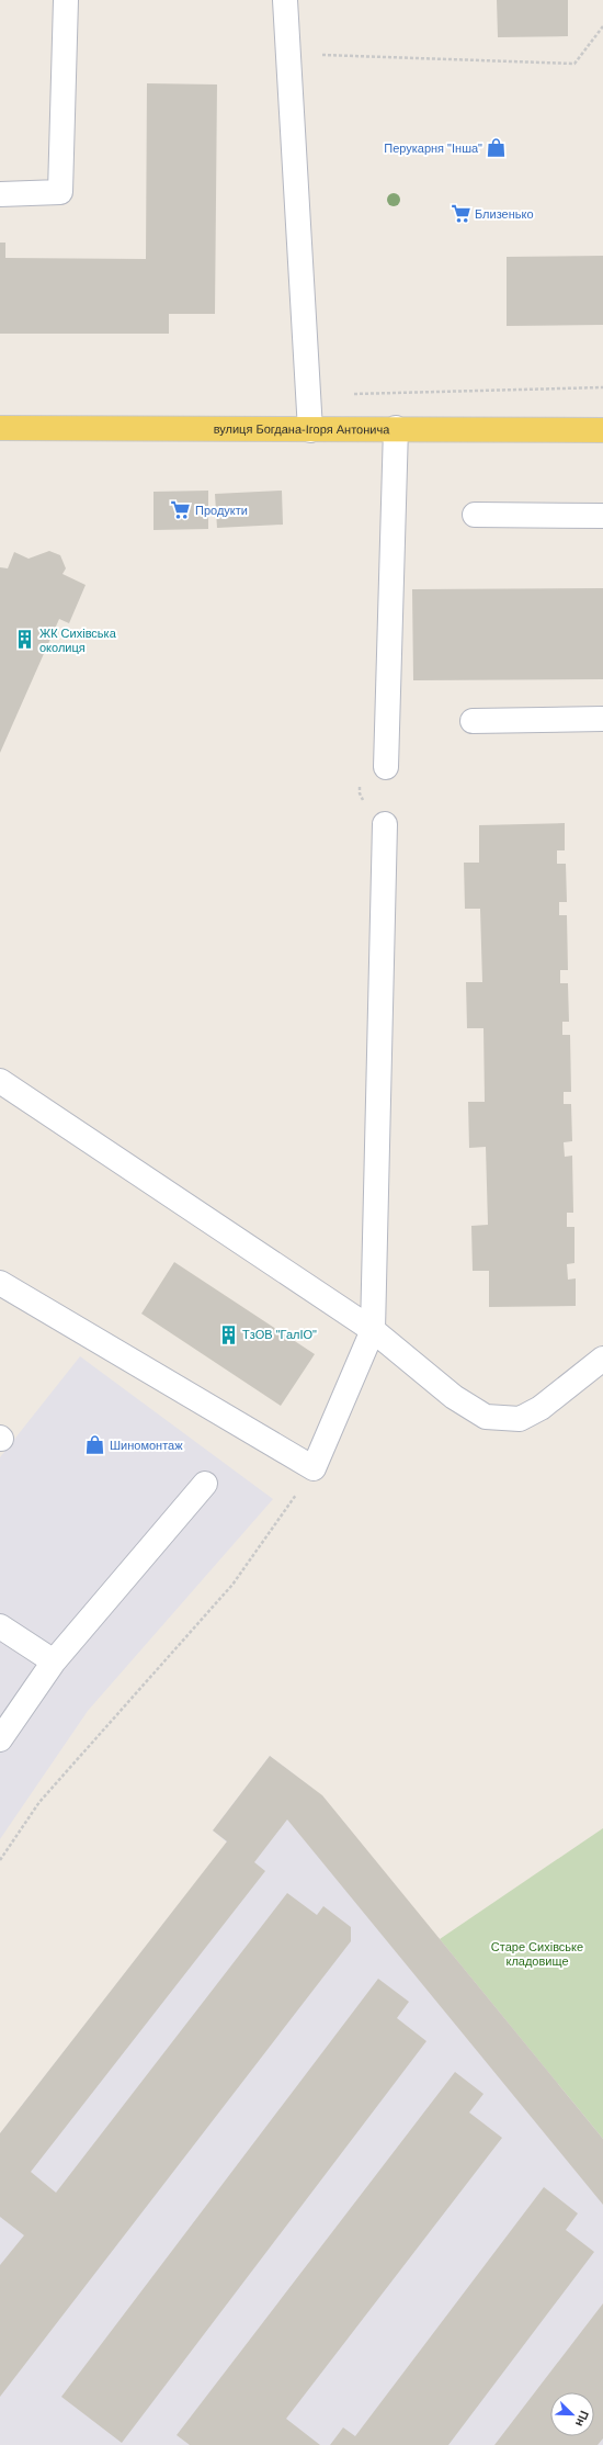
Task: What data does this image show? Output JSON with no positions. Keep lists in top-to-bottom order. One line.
{"streets":{"main road":["вулиця Богдана-Ігоря Антонича"]},"parks":["Старе Сихівське кладовище"],"places":{"shop":["Перукарня \"Інша\"","Шиномонтаж"],"supermarket":["Близенько","Продукти"],"building":["ЖК Сихівська околиця","ТзОВ \"ГалІО\""]},"north":"bottom right"}
